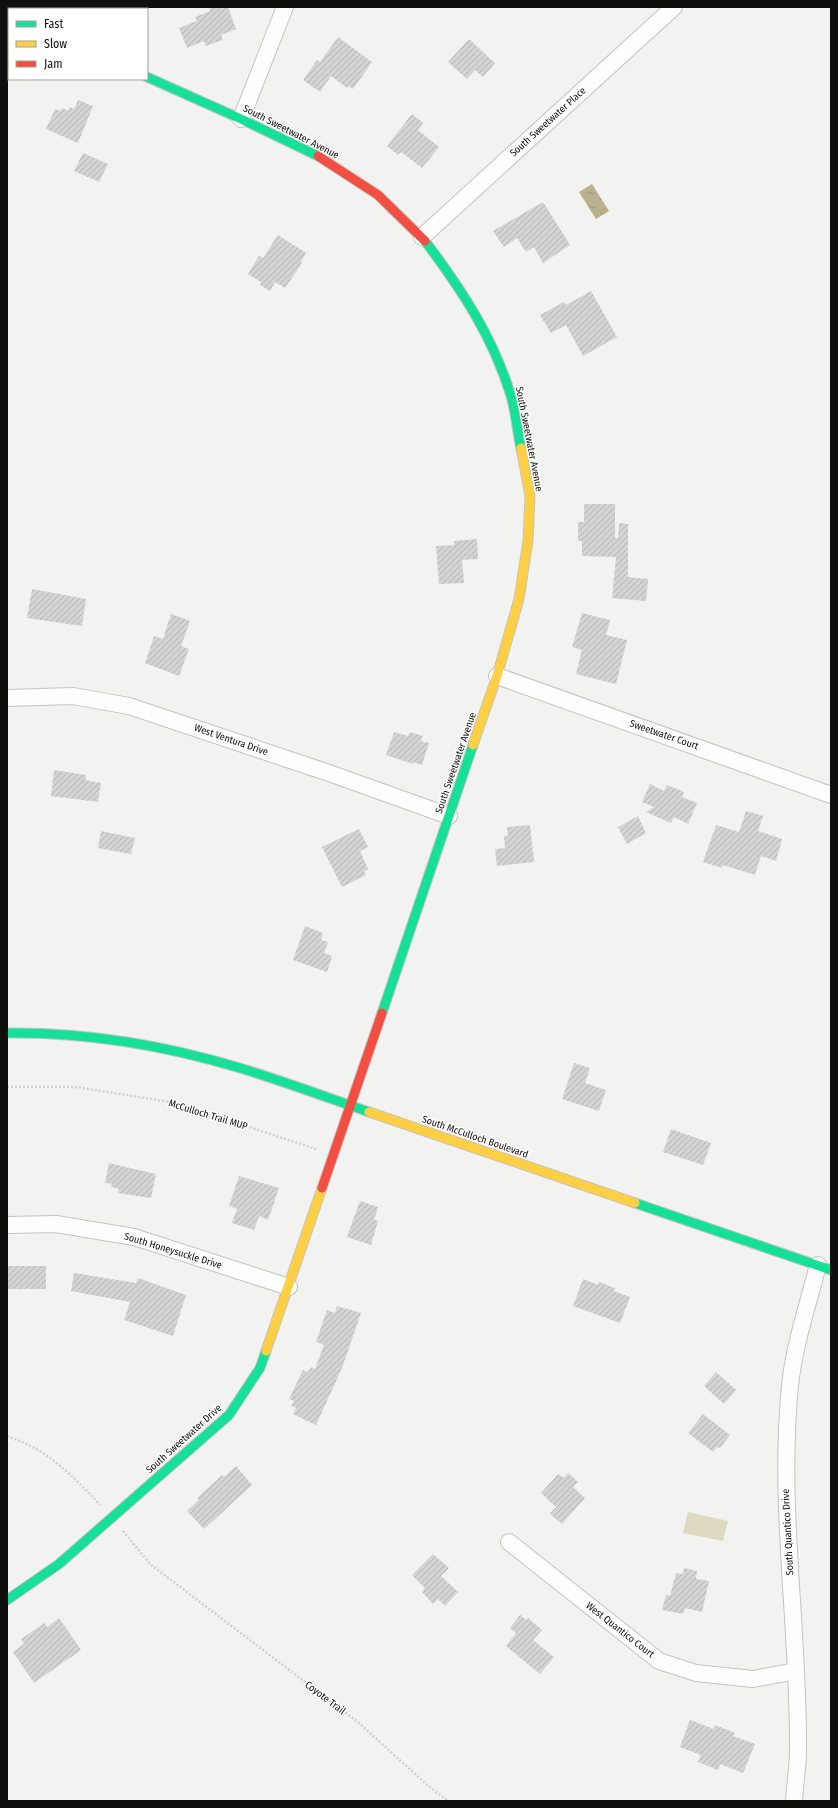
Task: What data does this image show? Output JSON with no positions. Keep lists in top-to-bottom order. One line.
{"streets":{"street":["South Sweetwater Place","South Sweetwater Avenue","Sweetwater Court","West Ventura Drive","South McCulloch Boulevard","South Honeysuckle Drive","South Sweetwater Drive","South Quantico Drive","West Quantico Court"],"path":["McCulloch Trail MUP","Coyote Trail"]},"crossings":[["South Sweetwater Place","South Sweetwater Avenue"],["South Sweetwater Avenue","Sweetwater Court"],["South Sweetwater Avenue","West Ventura Drive"],["South Sweetwater Avenue","South McCulloch Boulevard"],["South Sweetwater Avenue","South Sweetwater Drive"],["McCulloch Trail MUP","South Sweetwater Drive"],["South McCulloch Boulevard","South Sweetwater Drive"],["South McCulloch Boulevard","South Quantico Drive"],["South Honeysuckle Drive","South Sweetwater Drive"],["South Quantico Drive","West Quantico Court"]],"legend":["Fast","Slow","Jam"]}
